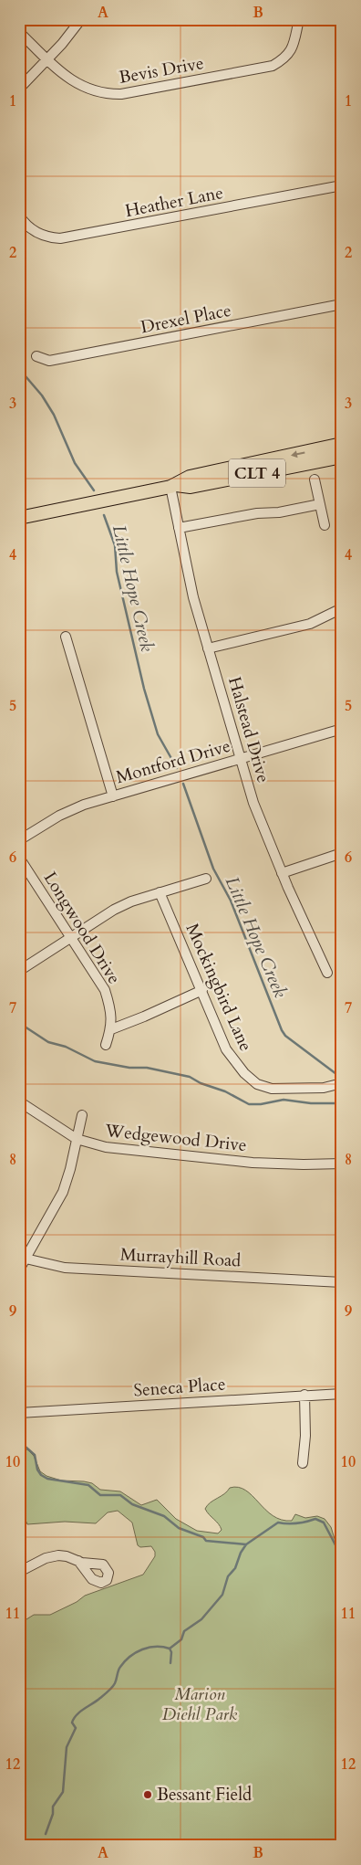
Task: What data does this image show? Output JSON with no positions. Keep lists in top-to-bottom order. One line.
{"streets":{"main road":["CLT 4"],"street":["Bevis Drive","Heather Lane","Drexel Place","Halstead Drive","Montford Drive","Longwood Drive","Mockingbird Lane","Wedgewood Drive","Murrayhill Road","Seneca Place"]},"crossings":[["CLT 4","Halstead Drive"],["Halstead Drive","Montford Drive"]],"water":["Little Hope Creek"],"parks":["Marion Diehl Park"],"places":["Bessant Field"],"grid":{"columns":["A","B"],"rows":["1","2","3","4","5","6","7","8","9","10","11","12"]}}
